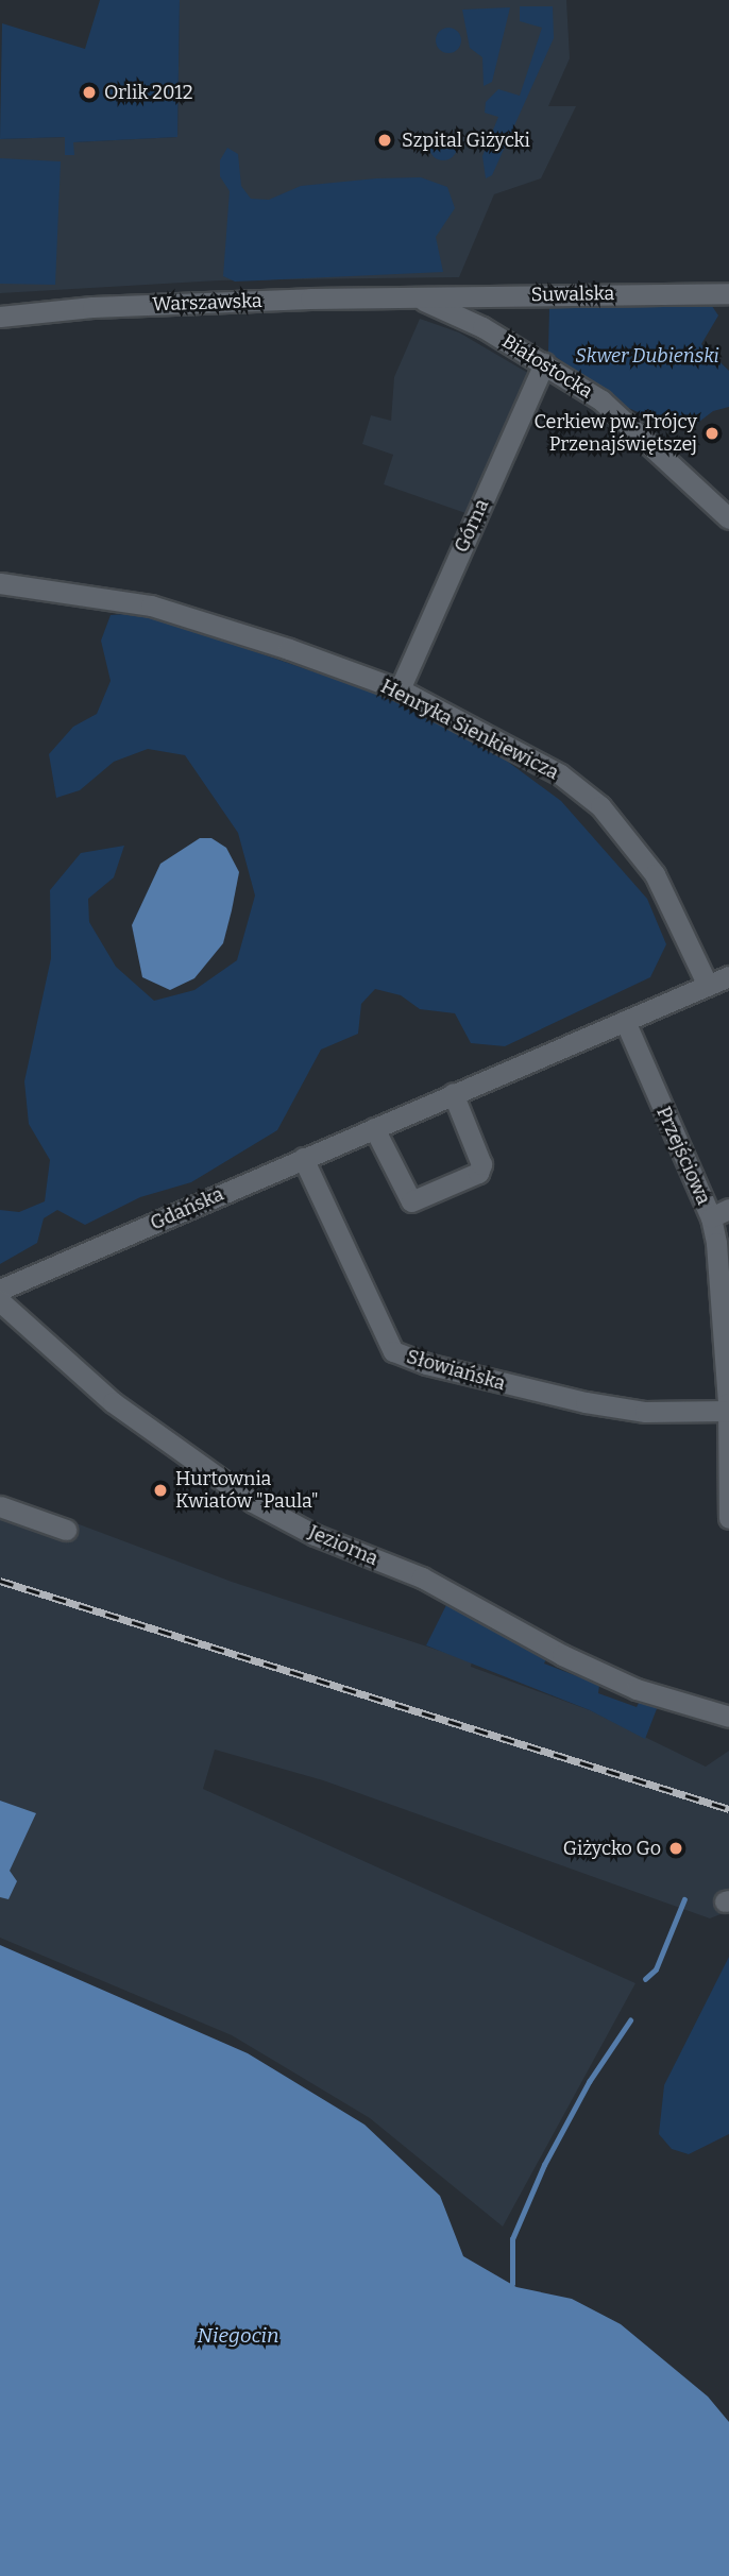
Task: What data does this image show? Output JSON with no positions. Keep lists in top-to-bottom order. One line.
{"streets":{"street":["Suwalska","Warszawska","Białostocka","Górna","Henryka Sienkiewicza","Przejściowa","Gdańska","Słowiańska","Jeziorna"]},"crossings":[["Suwalska","Warszawska"],["Suwalska","Białostocka"],["Warszawska","Białostocka"],["Białostocka","Górna"],["Górna","Henryka Sienkiewicza"],["Henryka Sienkiewicza","Gdańska"],["Przejściowa","Gdańska"],["Przejściowa","Słowiańska"],["Gdańska","Słowiańska"]],"water":["Niegocin"],"parks":["Skwer Dubieński"],"places":["Orlik 2012","Szpital Giżycki","Cerkiew pw. Trójcy Przenajświętszej","Hurtownia Kwiatów \"Paula\"","Giżycko Go"]}
